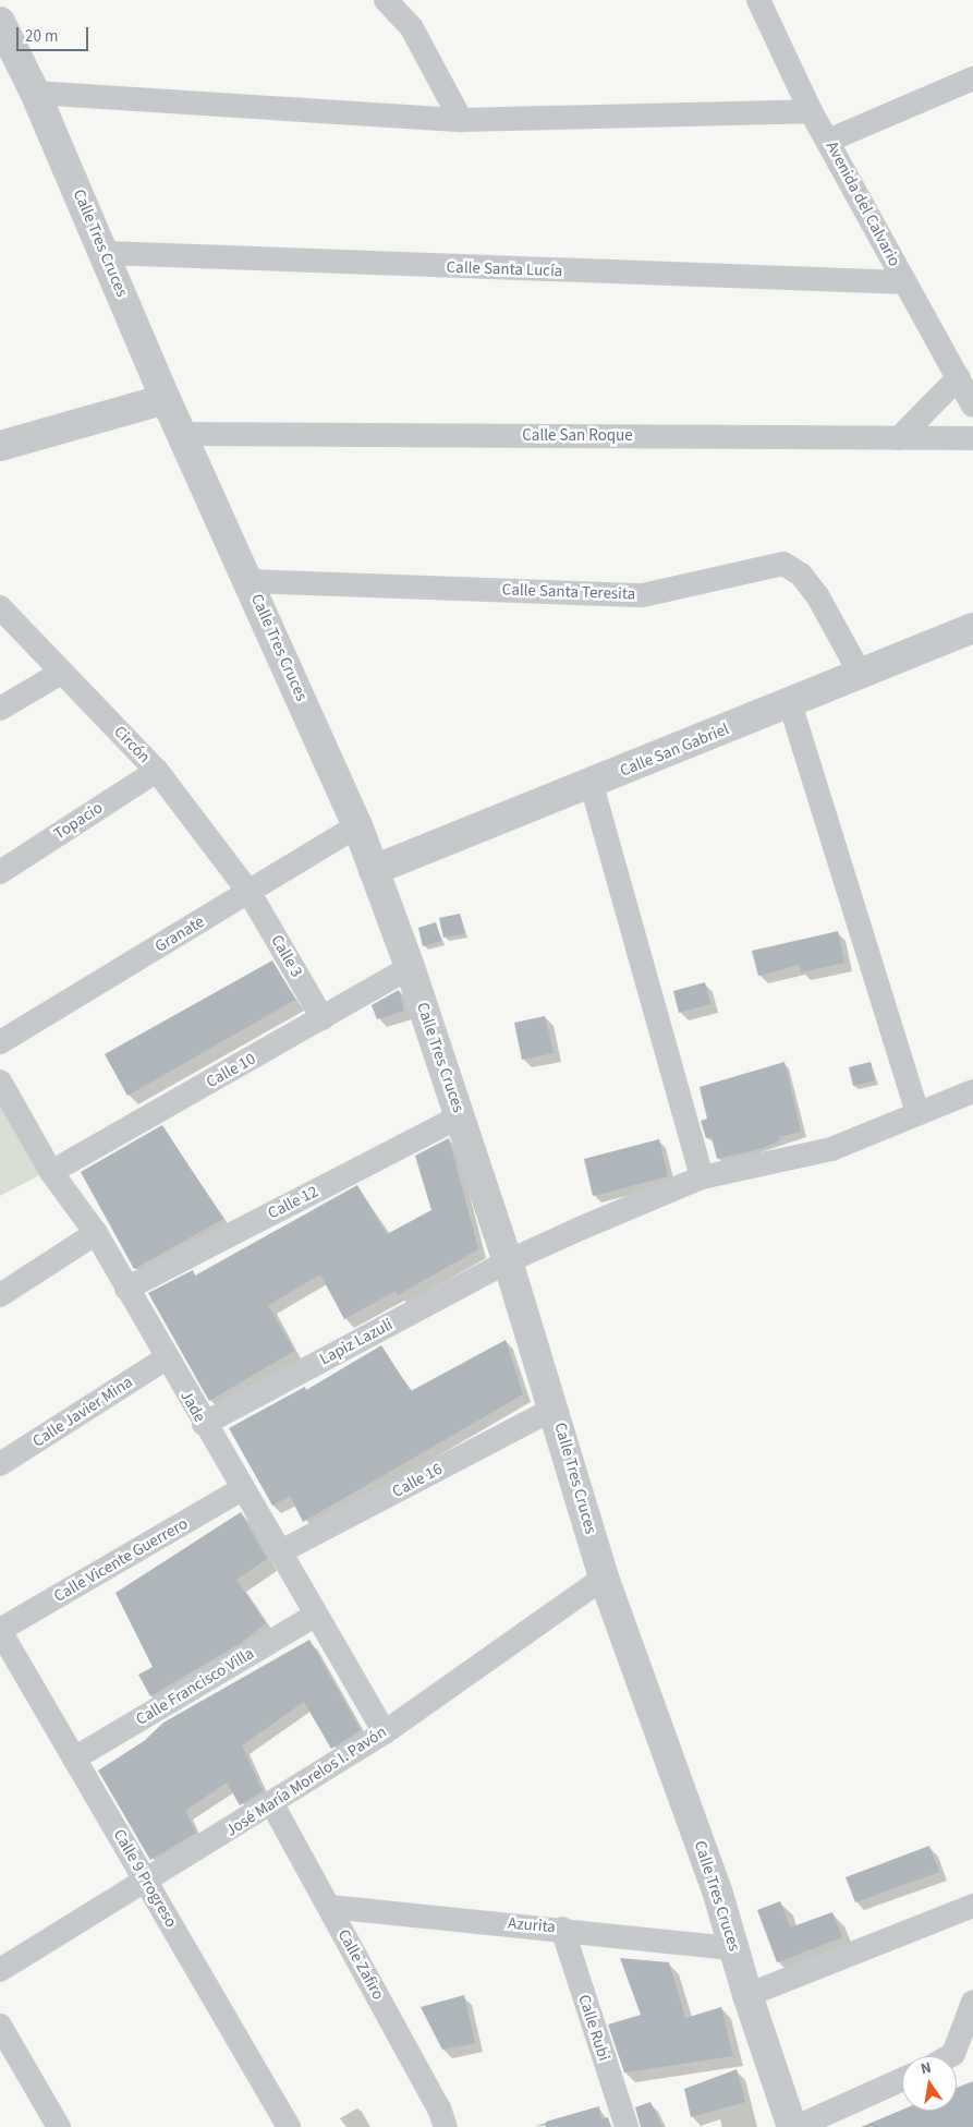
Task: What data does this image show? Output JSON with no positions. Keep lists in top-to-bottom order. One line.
{"streets":{"street":["Avenida del Calvario","Calle Tres Cruces","Calle Santa Lucía","Calle San Roque","Calle Santa Teresita","Circón","Calle San Gabriel","Topacio","Granate","Calle 3","Calle 10","Calle 12","Lapiz Lazuli","Jade","Calle Javier Mina","Calle 16","Calle Vicente Guerrero","Calle Francisco Villa","José María Morelos I. Pavón","Calle 9 Progreso","Azurita","Calle Zafiro","Calle Rubi"]},"crossings":[["Avenida del Calvario","Calle Santa Lucía"],["Calle Tres Cruces","Calle Santa Lucía"],["Calle Tres Cruces","Calle San Roque"],["Calle Tres Cruces","Calle Santa Teresita"],["Calle Tres Cruces","Calle San Gabriel"],["Calle Tres Cruces","Granate"],["Calle Tres Cruces","Calle 10"],["Calle Tres Cruces","Calle 12"],["Calle Tres Cruces","Lapiz Lazuli"],["Calle Tres Cruces","Calle 16"],["Calle Tres Cruces","José María Morelos I. Pavón"],["Calle Tres Cruces","Azurita"],["Calle Santa Teresita","Calle San Gabriel"],["Circón","Topacio"],["Circón","Granate"],["Circón","Calle 3"],["Granate","Calle 3"],["Calle 3","Calle 10"],["Calle 10","Jade"],["Calle 12","Jade"],["Lapiz Lazuli","Jade"],["Jade","Calle Javier Mina"],["Jade","Calle 16"],["Jade","Calle Vicente Guerrero"],["Jade","Calle Francisco Villa"],["Jade","José María Morelos I. Pavón"],["Calle Vicente Guerrero","Calle 9 Progreso"],["Calle Francisco Villa","Calle 9 Progreso"],["José María Morelos I. Pavón","Calle 9 Progreso"],["José María Morelos I. Pavón","Calle Zafiro"],["Azurita","Calle Zafiro"],["Azurita","Calle Rubi"]],"scale_bar":"20 m","north":"top"}
